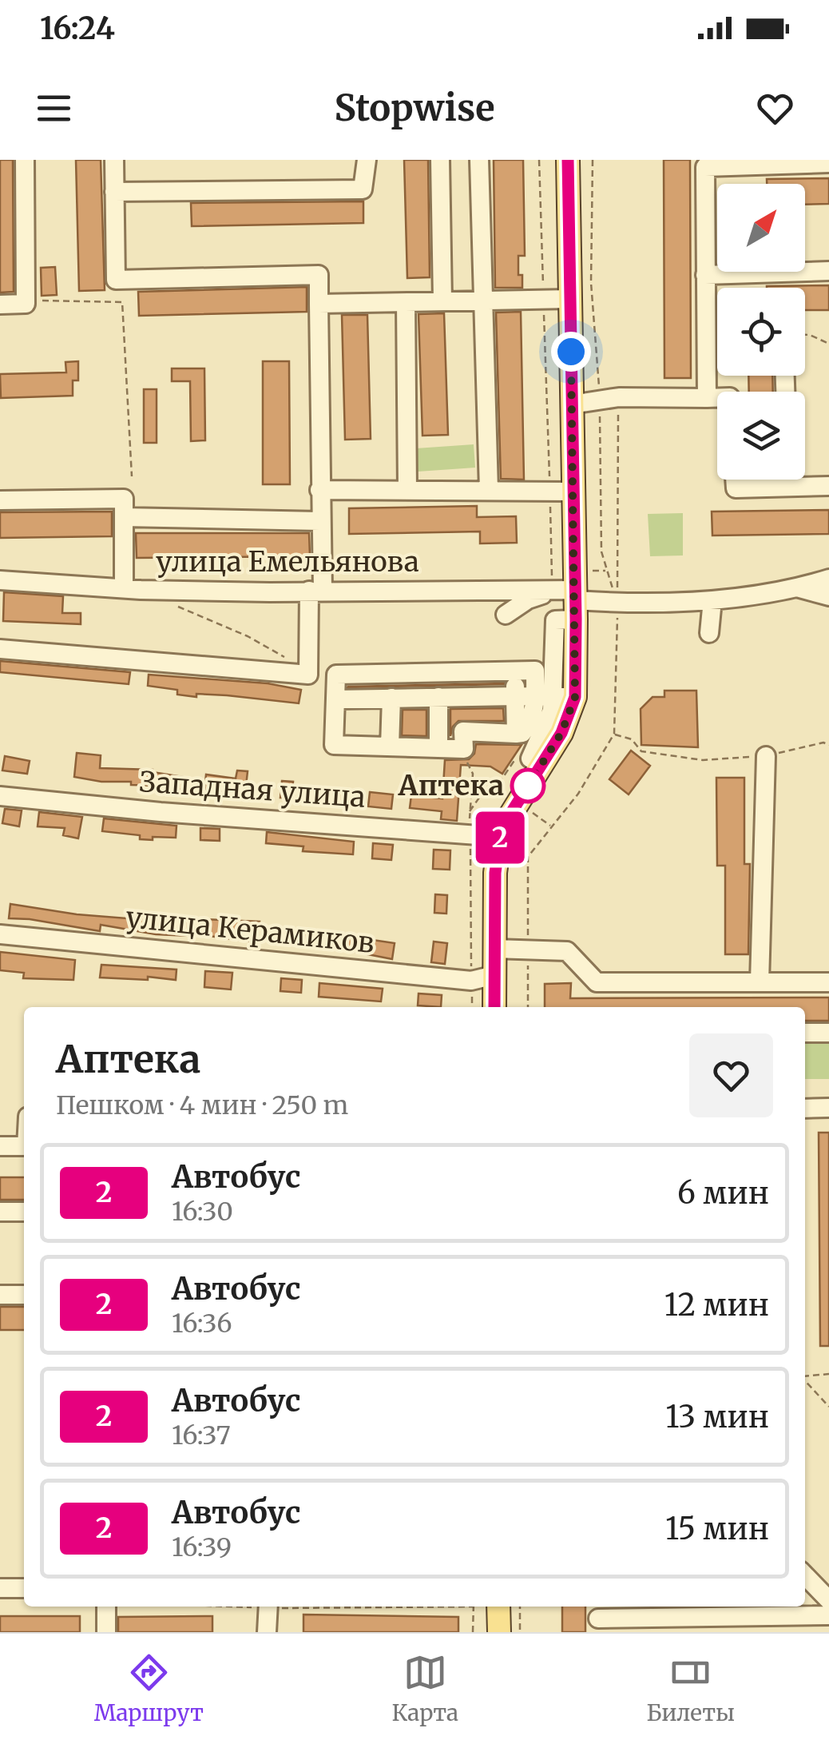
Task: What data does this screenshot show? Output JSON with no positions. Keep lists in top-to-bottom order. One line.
{"streets":{"street":["улица Емельянова","Западная улица","улица Керамиков"]},"places":["Аптека"],"lines":["bus line 2"],"north":"top right","page":{"status":"16:24","header":"Stopwise","on_map":"2","heading":["Аптека","Пешком · 4 мин · 250 m"],"list":[{"mark":"2","name":"Автобус","note":"16:30","value":"6 мин"},{"mark":"2","name":"Автобус","note":"16:36","value":"12 мин"},{"mark":"2","name":"Автобус","note":"16:37","value":"13 мин"},{"mark":"2","name":"Автобус","note":"16:39","value":"15 мин"}],"tabs":["Маршрут","Карта","Билеты"]}}
